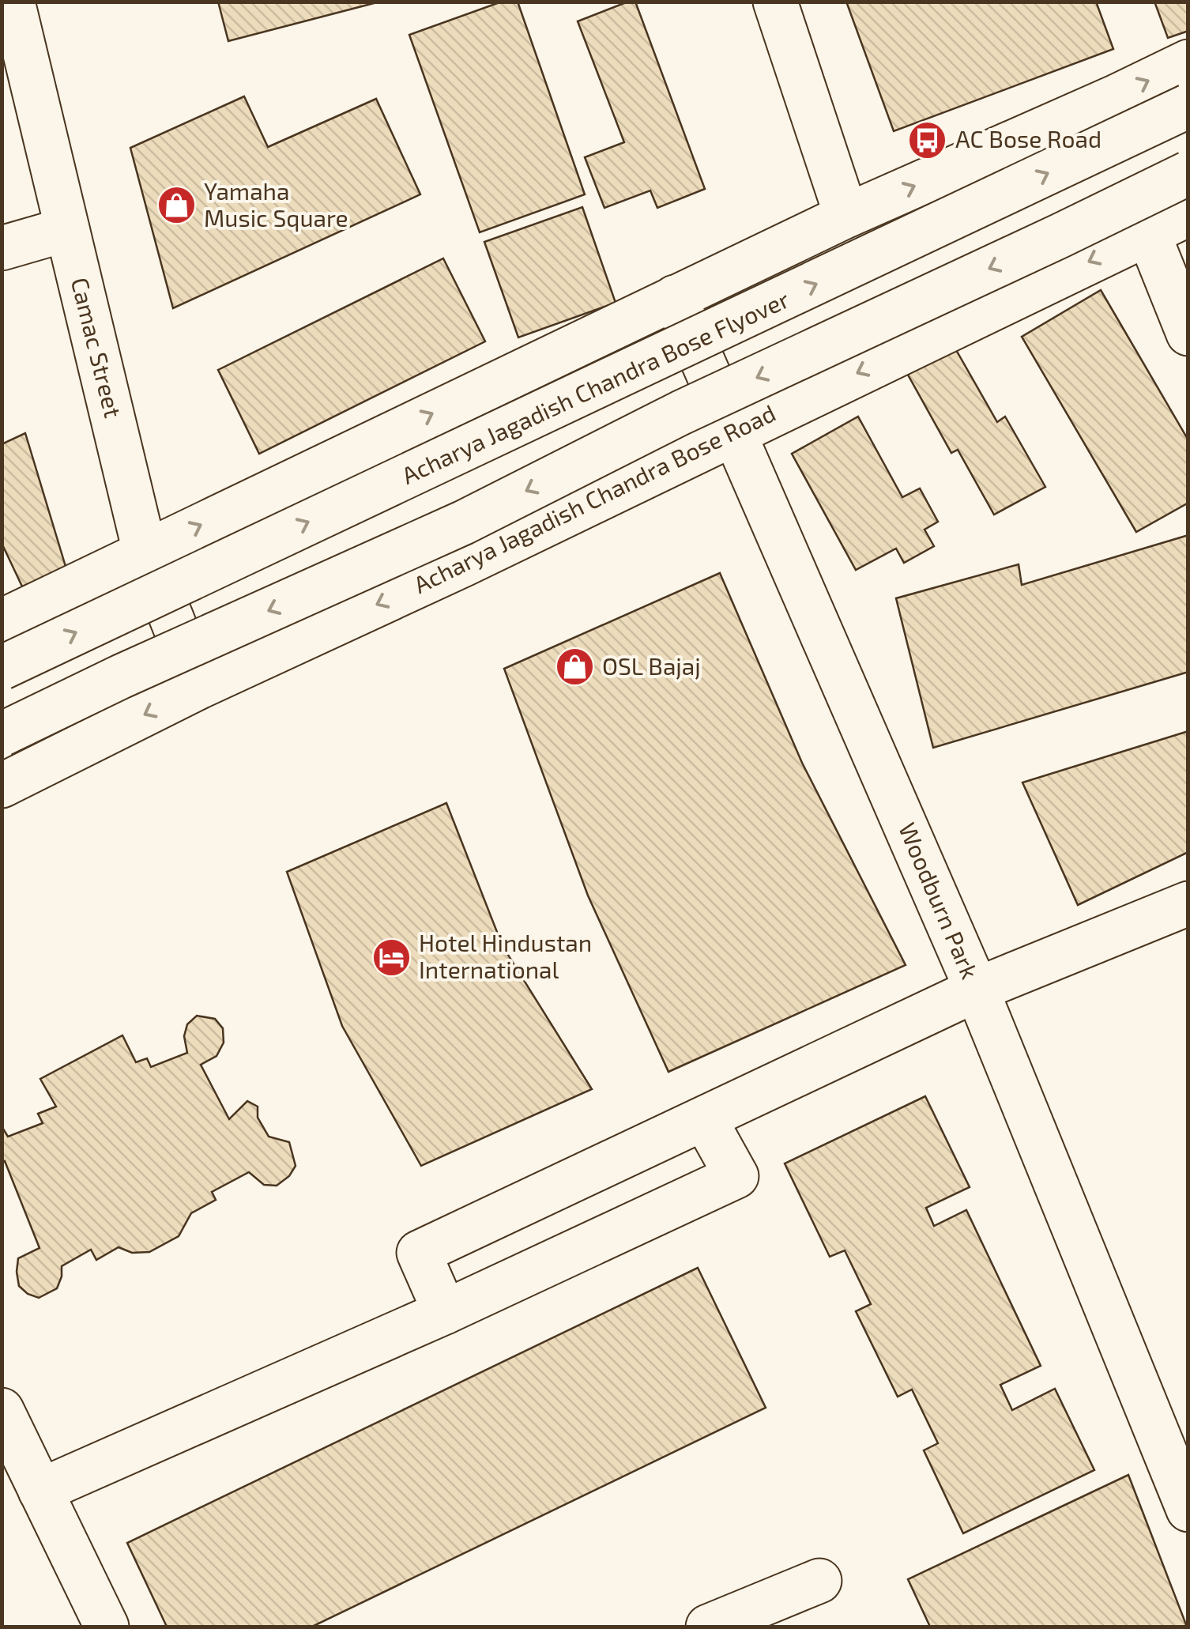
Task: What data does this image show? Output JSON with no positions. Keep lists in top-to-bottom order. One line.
{"streets":{"main road":["Camac Street","Acharya Jagadish Chandra Bose Flyover","Acharya Jagadish Chandra Bose Road","Woodburn Park"]},"crossings":[["Camac Street","Acharya Jagadish Chandra Bose Road"],["Acharya Jagadish Chandra Bose Road","Woodburn Park"]],"places":{"bus stop":["AC Bose Road"],"shop":["Yamaha Music Square","OSL Bajaj"],"hotel":["Hotel Hindustan International"]}}
